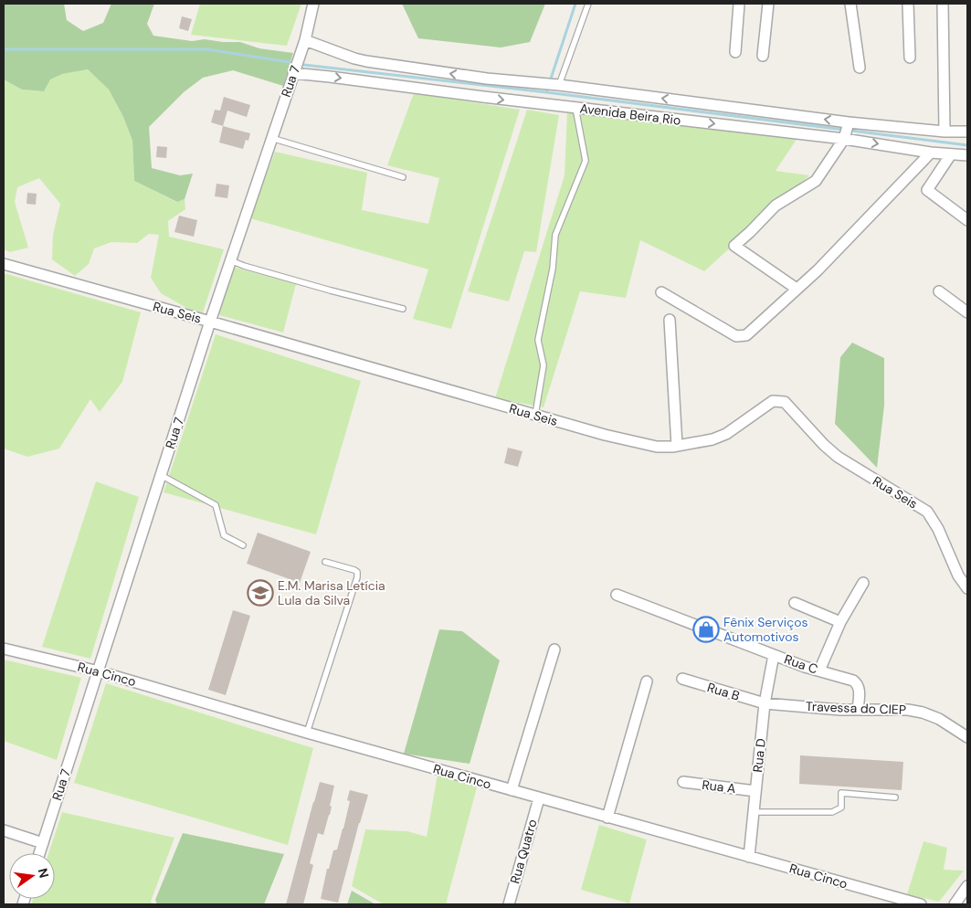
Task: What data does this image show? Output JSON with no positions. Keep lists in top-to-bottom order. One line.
{"streets":{"street":["Rua 7","Avenida Beira Rio","Rua Seis","Rua C","Rua Cinco","Rua B","Travessa do CIEP","Rua D","Rua A","Rua Quatro"]},"crossings":[["Rua 7","Avenida Beira Rio"],["Rua 7","Rua Seis"],["Rua 7","Rua Cinco"],["Rua C","Travessa do CIEP"],["Rua C","Rua D"],["Rua Cinco","Rua D"],["Rua Cinco","Rua Quatro"],["Rua B","Travessa do CIEP"],["Rua B","Rua D"],["Travessa do CIEP","Rua D"],["Rua D","Rua A"]],"places":{"school or university":["E.M. Marisa Letícia Lula da Silva"],"shop":["Fênix Serviços Automotivos"]},"north":"right"}
